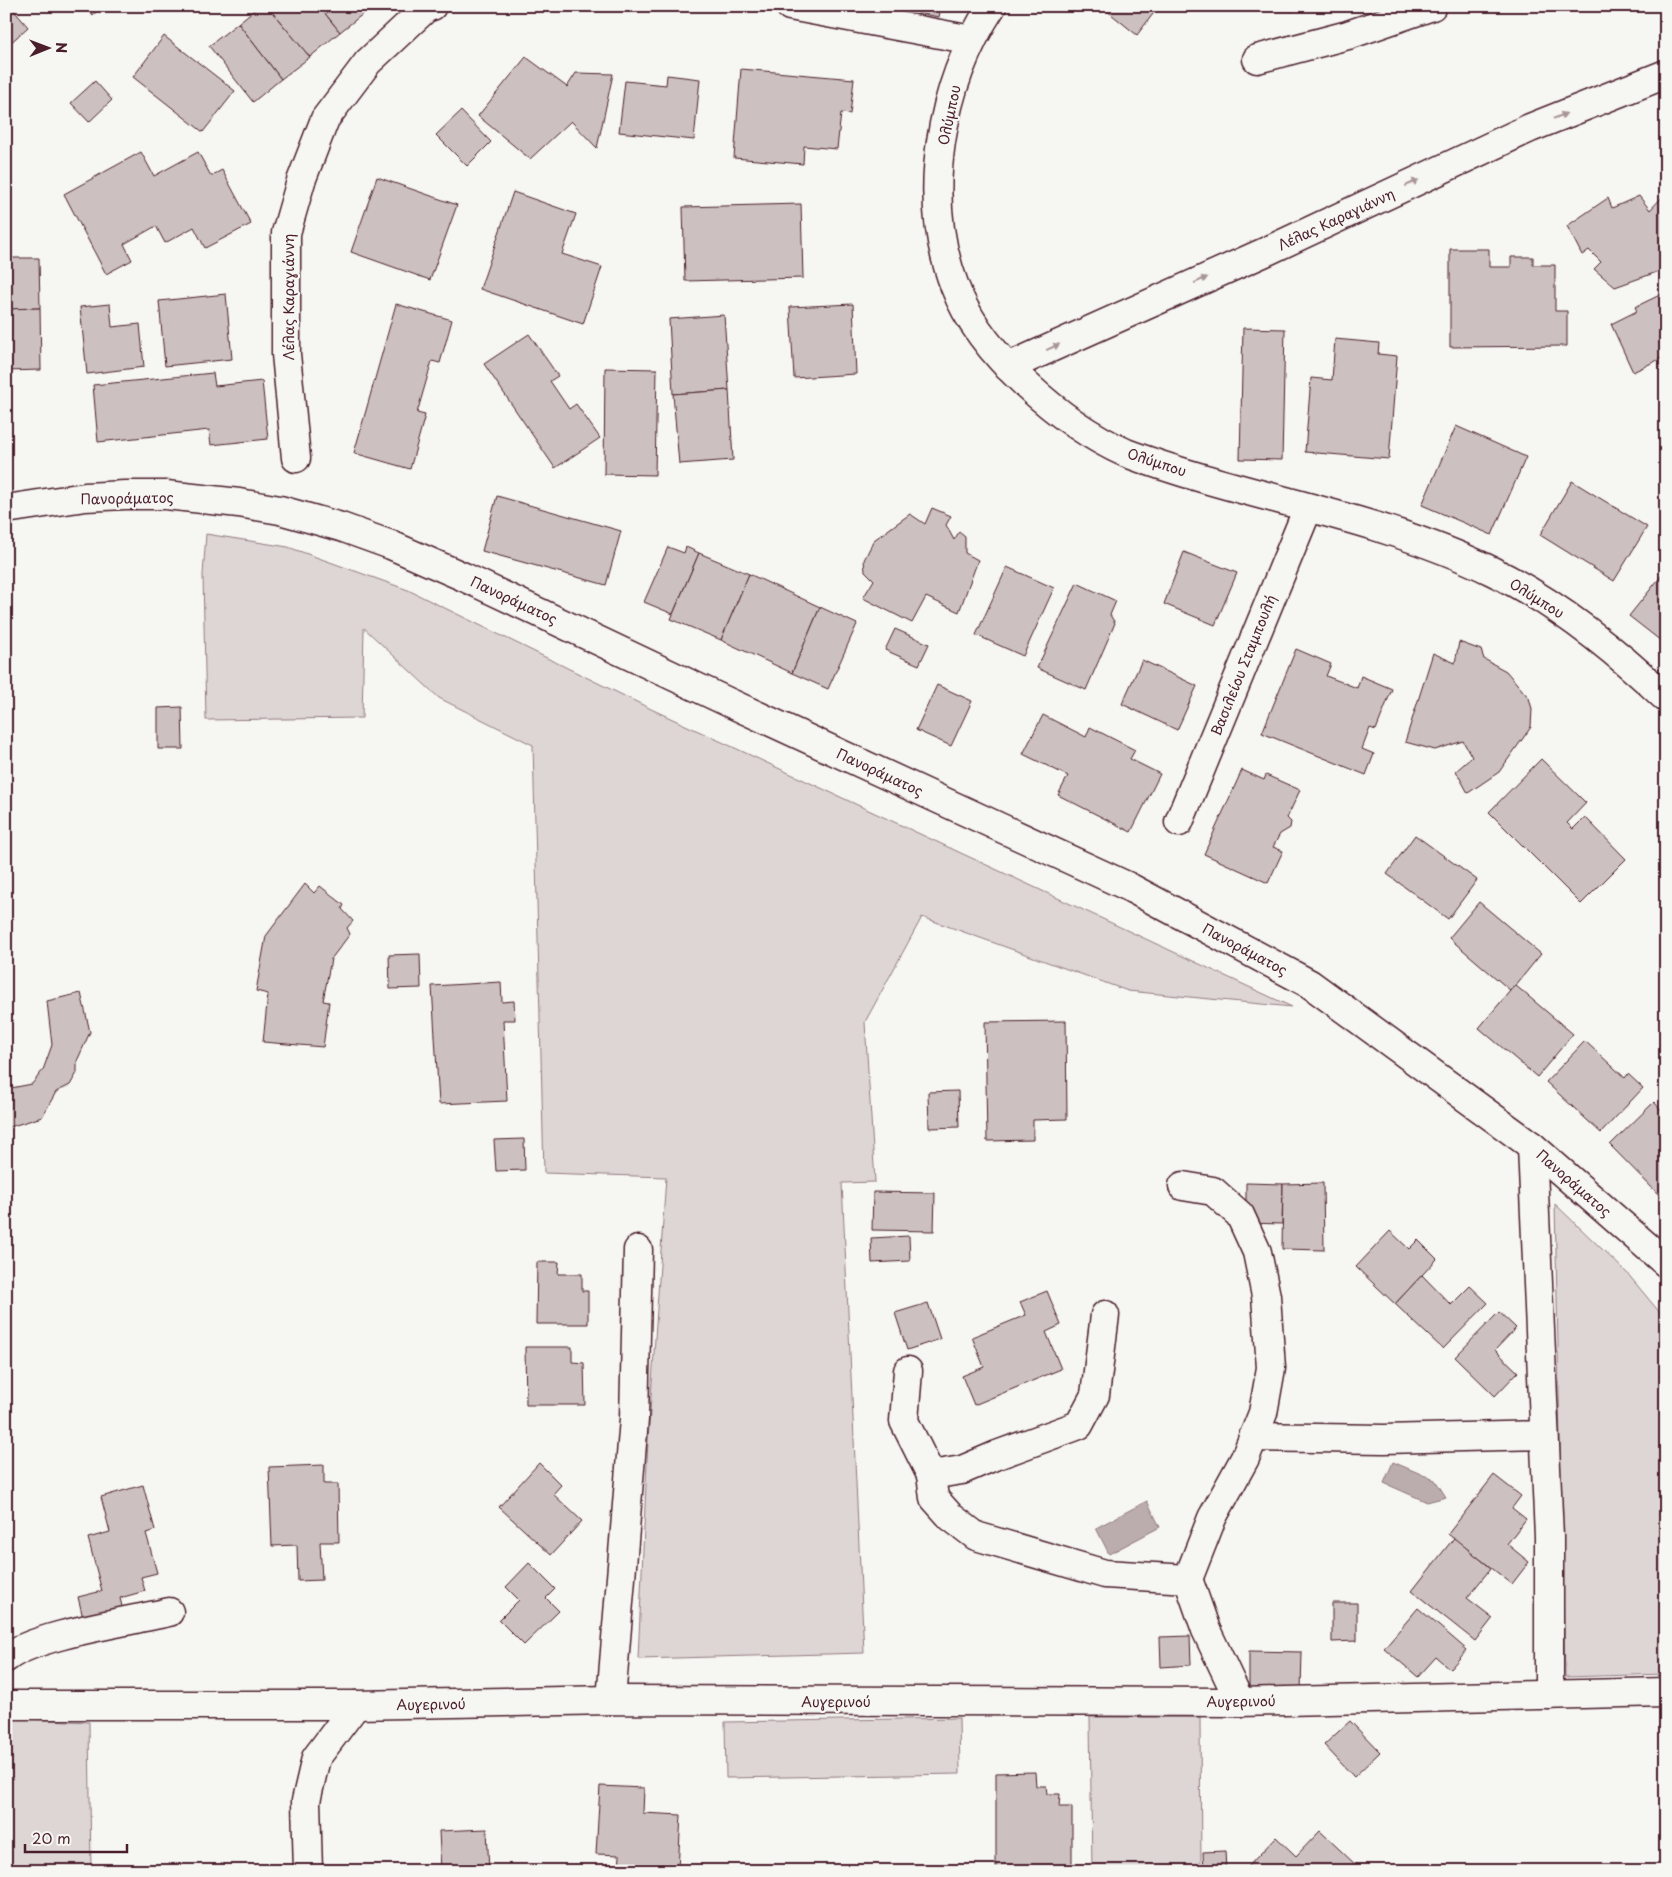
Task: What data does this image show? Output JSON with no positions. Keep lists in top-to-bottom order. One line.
{"streets":{"street":["Ολύμπου","Λέλας Καραγιάννη","Πανοράματος","Βασιλείου Σταμπουλή","Αυγερινού"]},"crossings":[["Ολύμπου","Λέλας Καραγιάννη"],["Ολύμπου","Βασιλείου Σταμπουλή"]],"one_way":["Λέλας Καραγιάννη"],"scale_bar":"20 m","north":"right"}
